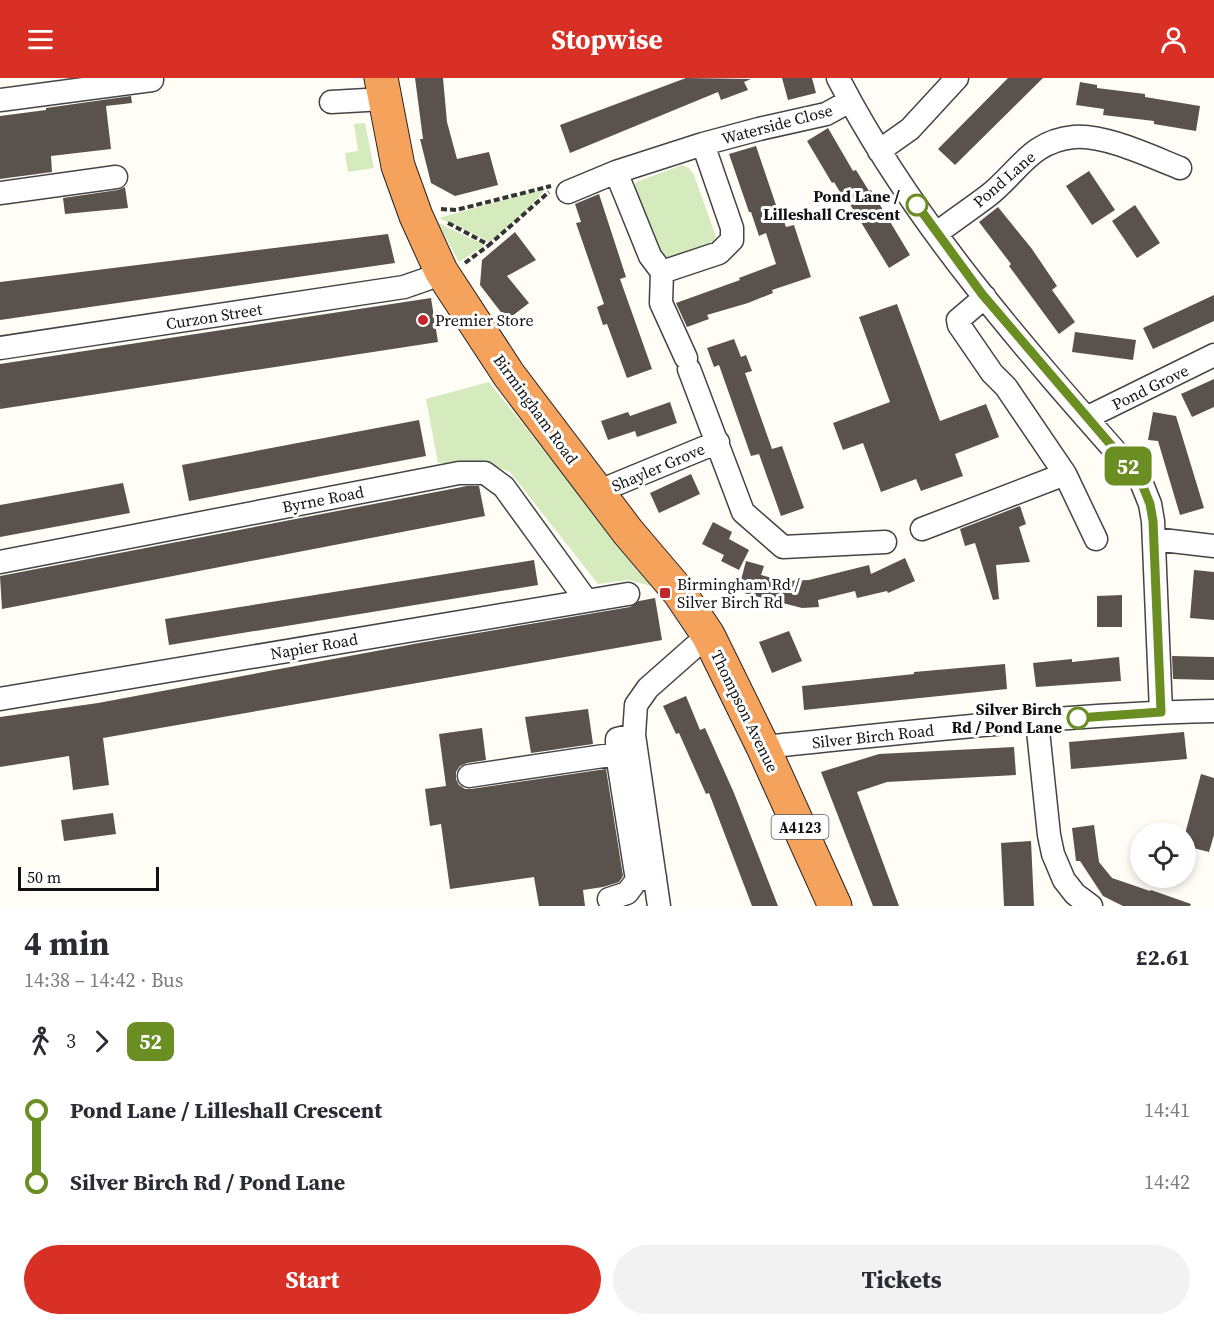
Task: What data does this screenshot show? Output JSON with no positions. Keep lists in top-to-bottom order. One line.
{"streets":{"highway":["Birmingham Road","Thompson Avenue","A4123"],"street":["Waterside Close","Pond Lane","Curzon Street","Pond Grove","Shayler Grove","Byrne Road","Napier Road","Silver Birch Road"]},"crossings":[["Waterside Close","Shayler Grove"],["Birmingham Road","Shayler Grove"],["Birmingham Road","Thompson Avenue"],["Byrne Road","Napier Road"],["Thompson Avenue","Silver Birch Road"]],"places":{"other":["Pond Lane / Lilleshall Crescent","Premier Store","Silver Birch Rd / Pond Lane"],"transit":["Birmingham Rd / Silver Birch Rd"]},"lines":["bus line 52"],"scale_bar":"50 m","page":{"header":"Stopwise","on_map":"52","scale":"50 m","heading":["4 min","14:38 – 14:42 · Bus","£2.61"],"legs":["3","52"],"list":[{"name":"Pond Lane / Lilleshall Crescent","value":"14:41"},{"name":"Silver Birch Rd / Pond Lane","value":"14:42"}],"buttons":["Start","Tickets"]}}
